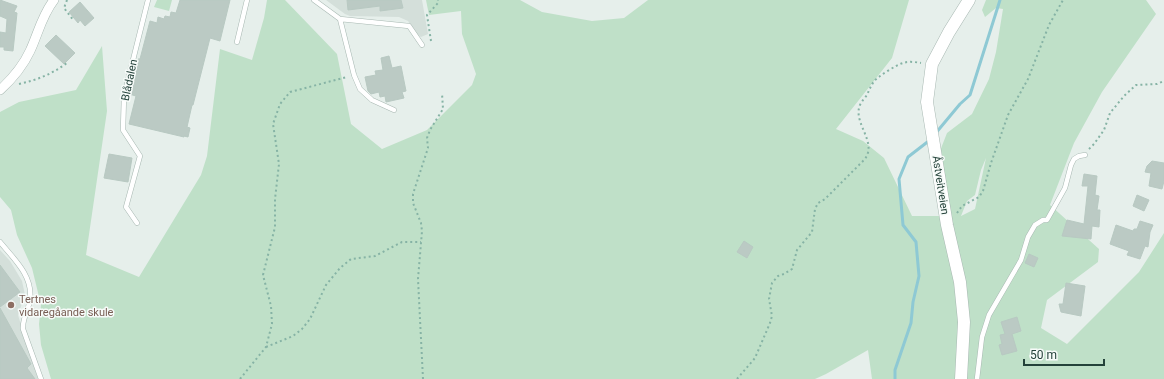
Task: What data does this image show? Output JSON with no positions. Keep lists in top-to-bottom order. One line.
{"streets":{"street":["Åstveitveien"],"lane":["Blådalen"]},"places":["Tertnes vidaregåande skule"],"scale_bar":"50 m"}
